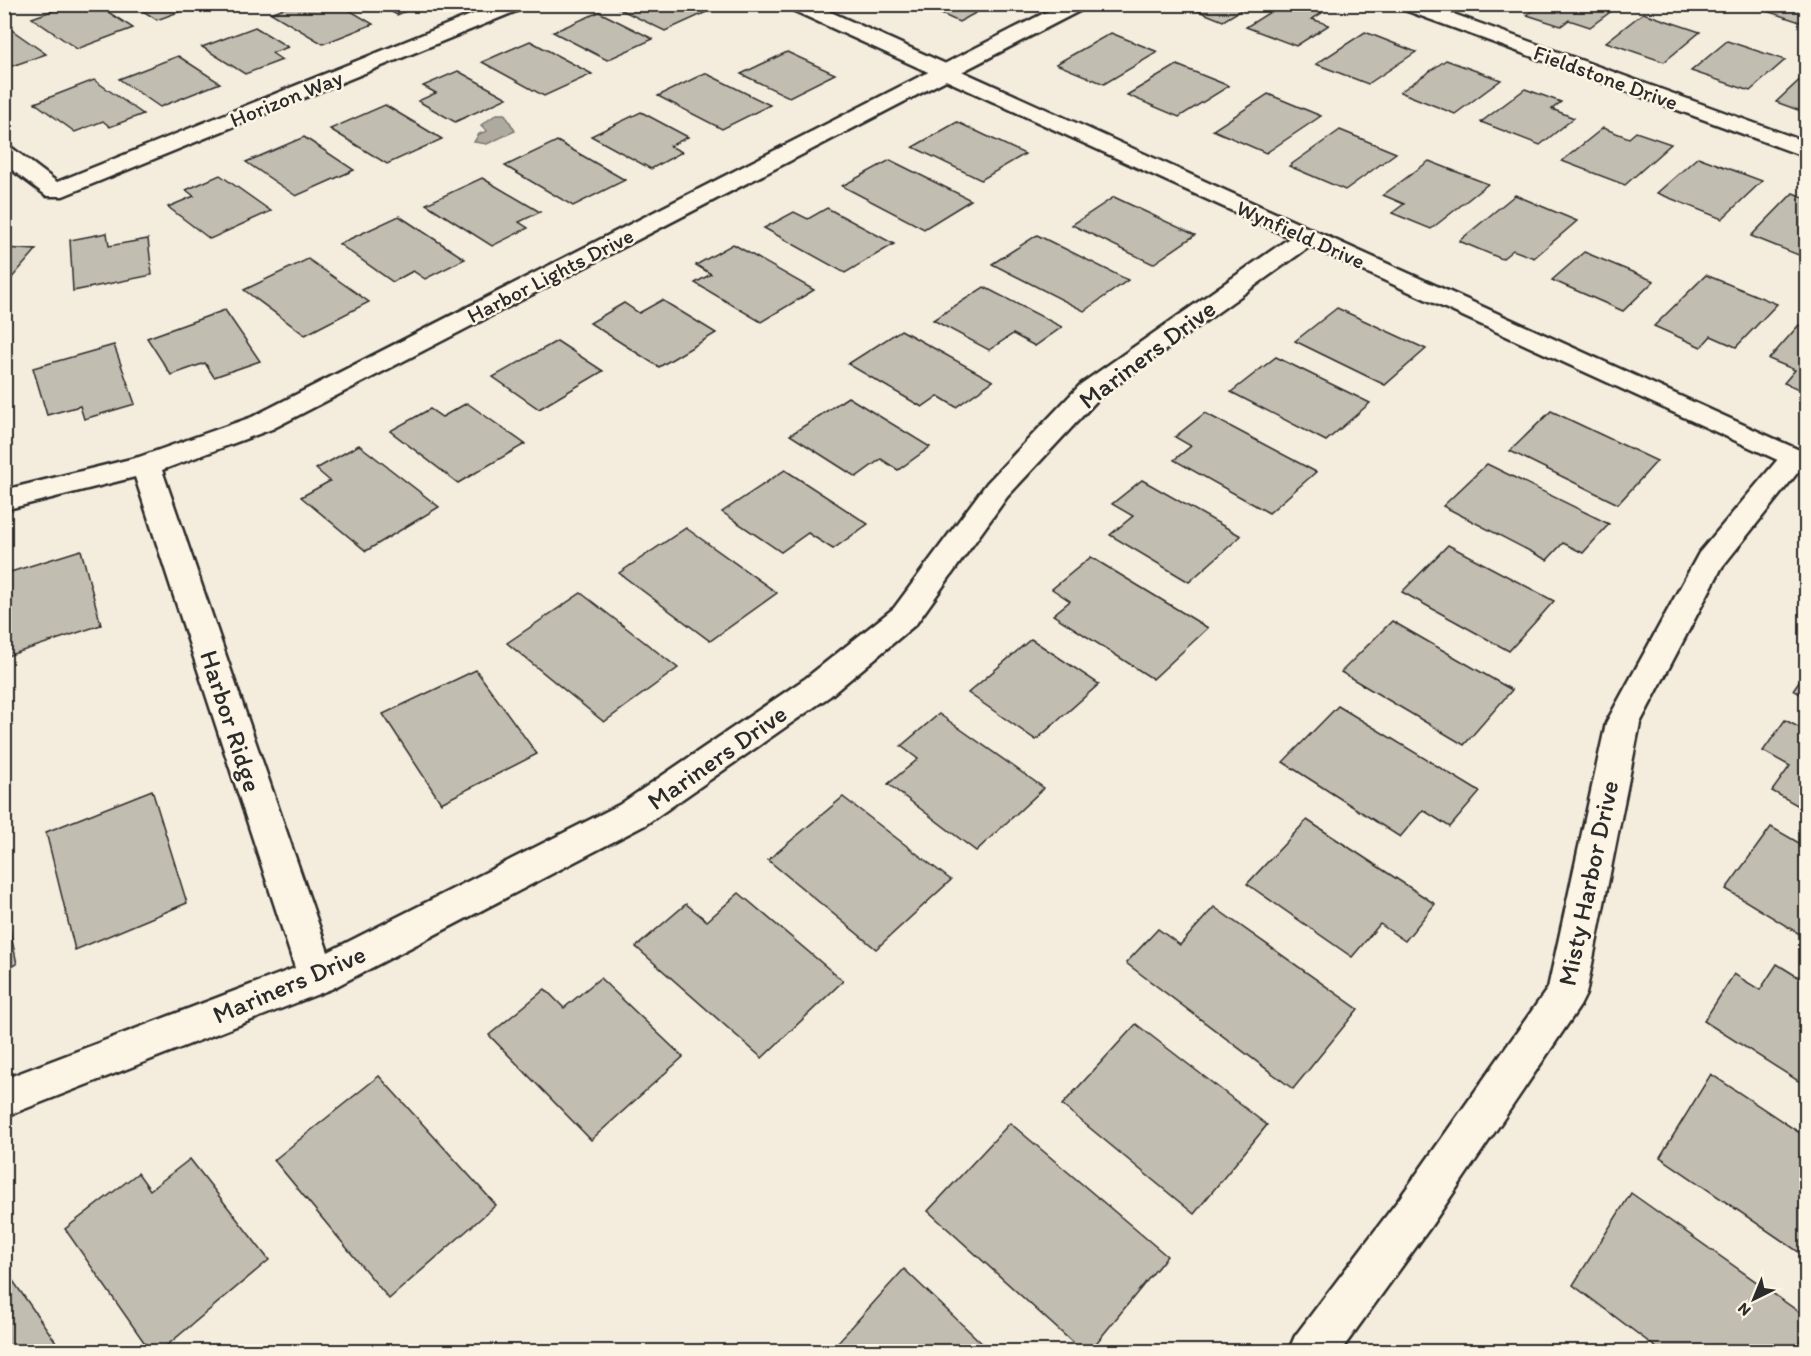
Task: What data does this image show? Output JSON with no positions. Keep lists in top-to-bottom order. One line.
{"streets":{"street":["Fieldstone Drive","Horizon Way","Wynfield Drive","Harbor Lights Drive","Mariners Drive","Harbor Ridge","Misty Harbor Drive"]},"crossings":[["Wynfield Drive","Harbor Lights Drive"],["Wynfield Drive","Mariners Drive"],["Wynfield Drive","Misty Harbor Drive"],["Harbor Lights Drive","Harbor Ridge"],["Mariners Drive","Harbor Ridge"]],"north":"bottom left"}
